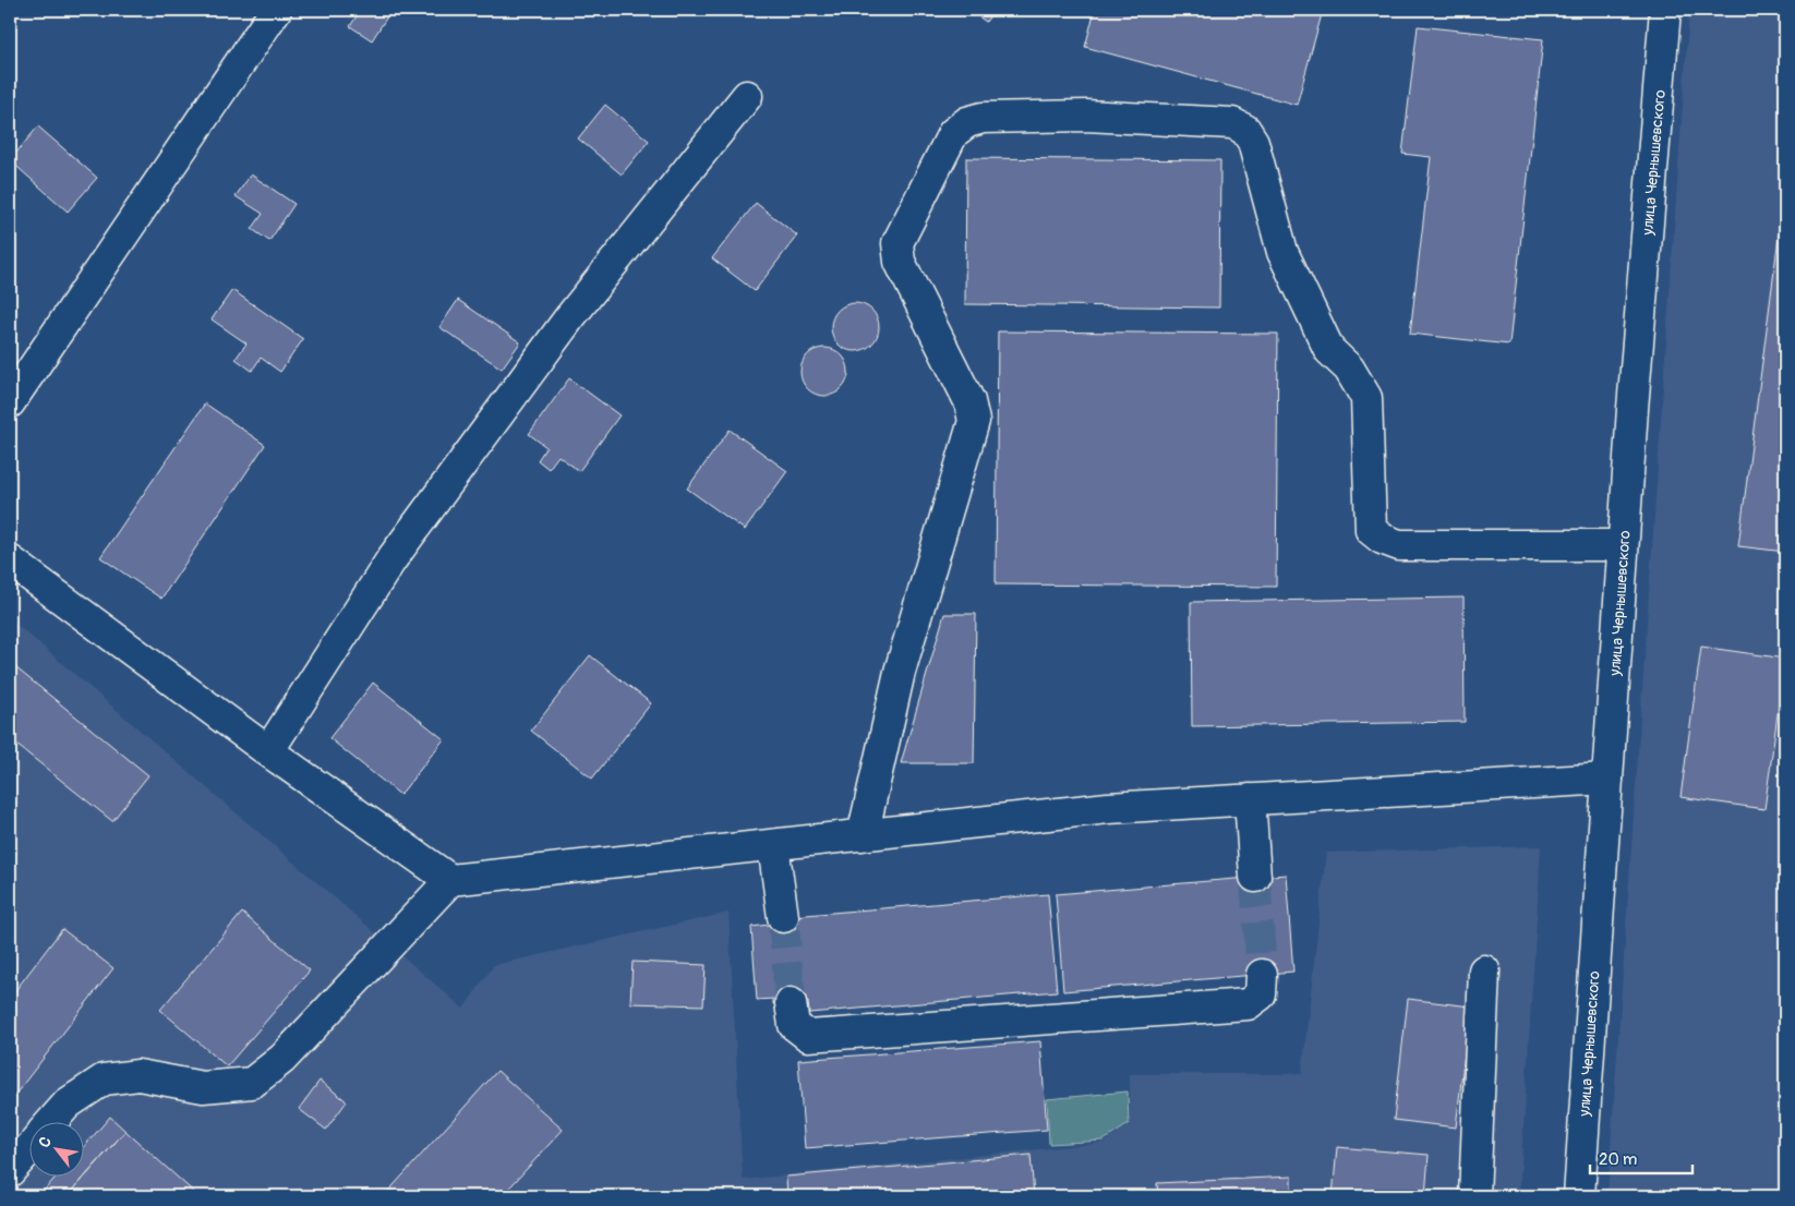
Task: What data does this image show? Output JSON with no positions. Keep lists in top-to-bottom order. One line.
{"streets":{"street":["улица Чернышевского"]},"scale_bar":"20 m","north":"top left"}
